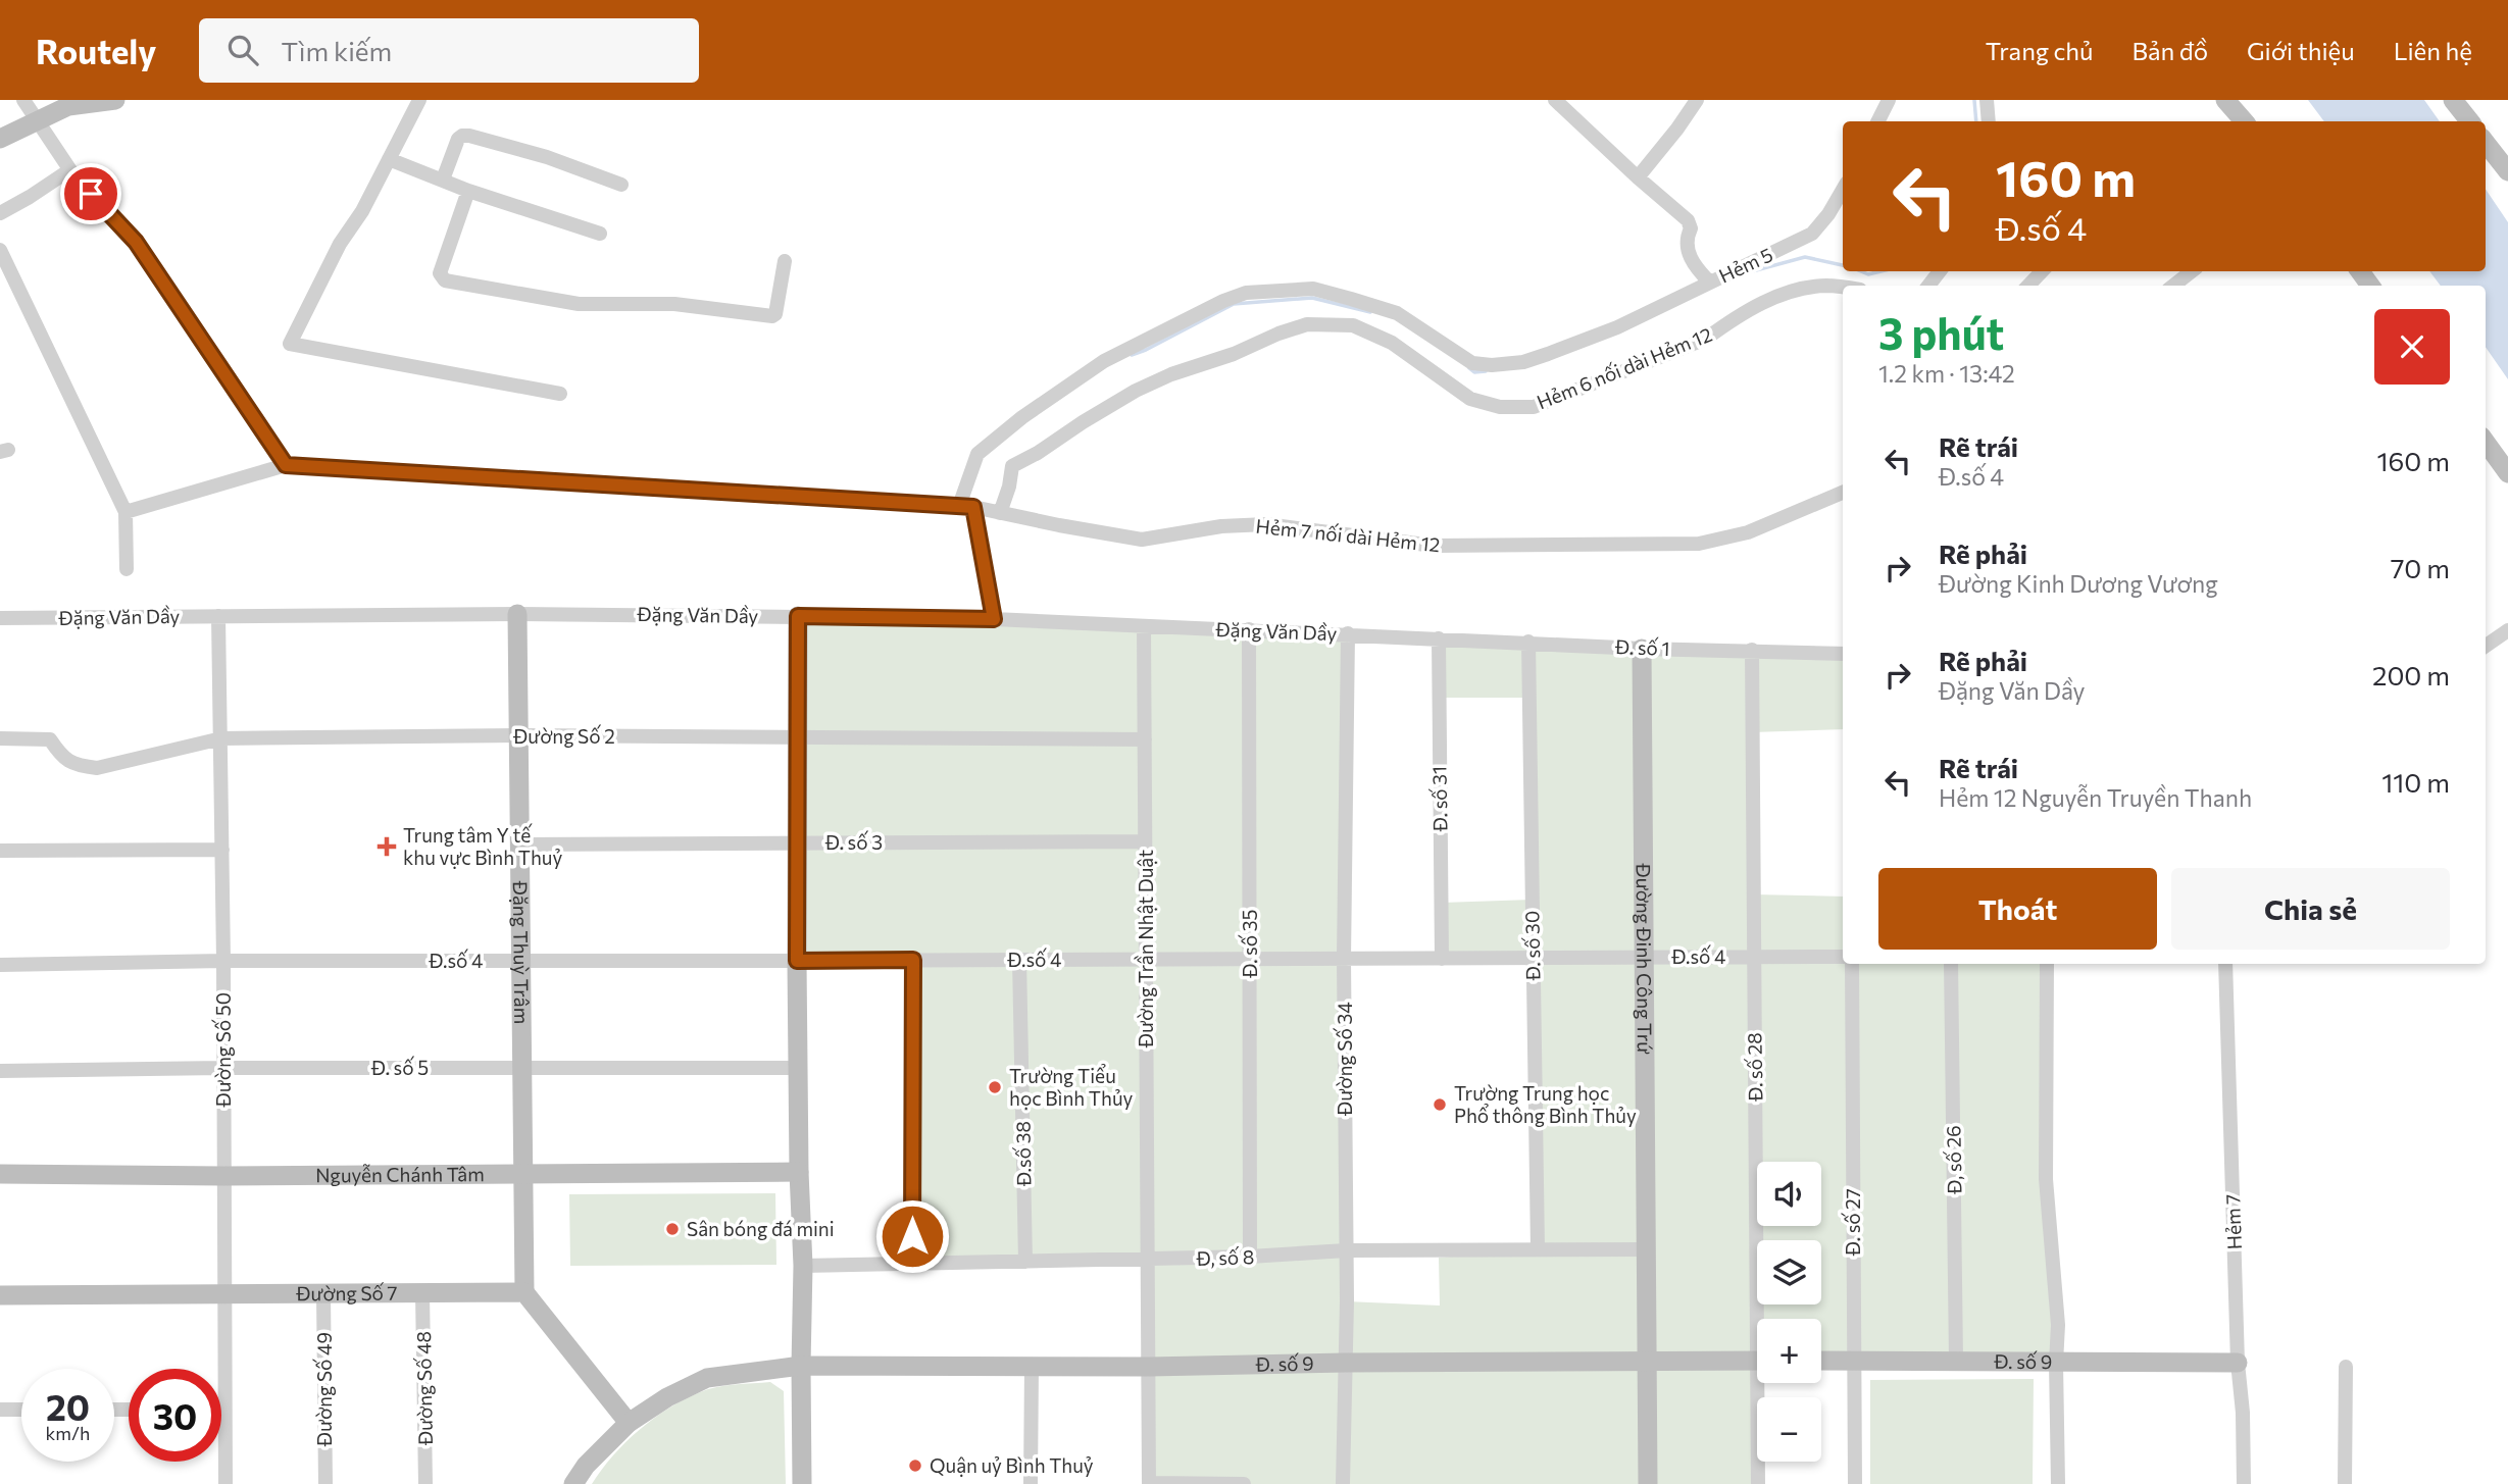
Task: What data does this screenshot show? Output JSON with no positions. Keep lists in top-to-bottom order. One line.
{"streets":{"street":["Hẻm 5","Hẻm 6 nối dài Hẻm 12","Hẻm 7 nối dài Hẻm 12","Đặng Văn Dầy","Đ. số 1","Đường Số 2","Đ. số 31","Đ. số 3","Đ. số 35","Đ. số 30","Đường Trần Nhật Duật","Đặng Thuỳ Trâm","Đ.số 4","Đường Đinh Công Trứ","Đường Số 50","Đường Số 34","Đ. số 28","Đ. số 5","Đ.số 38","Đ, số 26","Nguyễn Chánh Tâm","Đ. số 27","Hẻm 7","Đ, số 8","Đường Số 7","Đ. số 9","Đường Số 48","Đường Số 49"]},"crossings":[["Hẻm 6 nối dài Hẻm 12","Hẻm 7 nối dài Hẻm 12"],["Đặng Văn Dầy","Đ. số 1"],["Đặng Văn Dầy","Đ. số 31"],["Đặng Văn Dầy","Đ. số 35"],["Đặng Văn Dầy","Đường Trần Nhật Duật"],["Đặng Văn Dầy","Đặng Thuỳ Trâm"],["Đặng Văn Dầy","Đường Số 50"],["Đặng Văn Dầy","Đường Số 34"],["Đ. số 1","Đ. số 31"],["Đ. số 1","Đ. số 30"],["Đ. số 1","Đường Đinh Công Trứ"],["Đ. số 1","Đ. số 28"],["Đường Số 2","Đường Trần Nhật Duật"],["Đường Số 2","Đặng Thuỳ Trâm"],["Đường Số 2","Đường Số 50"],["Đ. số 31","Đ.số 4"],["Đ. số 3","Đường Trần Nhật Duật"],["Đ. số 3","Đặng Thuỳ Trâm"],["Đ. số 35","Đ.số 4"],["Đ. số 35","Đ, số 8"],["Đ. số 30","Đ.số 4"],["Đ. số 30","Đ, số 8"],["Đường Trần Nhật Duật","Đ.số 4"],["Đường Trần Nhật Duật","Đ, số 8"],["Đường Trần Nhật Duật","Đ. số 9"],["Đặng Thuỳ Trâm","Đ.số 4"],["Đặng Thuỳ Trâm","Đ. số 5"],["Đặng Thuỳ Trâm","Nguyễn Chánh Tâm"],["Đặng Thuỳ Trâm","Đường Số 7"],["Đ.số 4","Đường Đinh Công Trứ"],["Đ.số 4","Đường Số 50"],["Đ.số 4","Đường Số 34"],["Đ.số 4","Đ. số 28"],["Đ.số 4","Đ.số 38"],["Đường Đinh Công Trứ","Đ, số 8"],["Đường Đinh Công Trứ","Đ. số 9"],["Đường Số 50","Đ. số 5"],["Đường Số 50","Nguyễn Chánh Tâm"],["Đường Số 50","Đường Số 7"],["Đường Số 34","Đ, số 8"],["Đường Số 34","Đ. số 9"],["Đ.số 38","Đ, số 8"],["Đ, số 26","Đ. số 9"],["Đ. số 27","Đ. số 9"],["Hẻm 7","Đ. số 9"],["Đường Số 7","Đường Số 48"],["Đường Số 7","Đường Số 49"]],"places":{"health":["Trung tâm Y tế khu vực Bình Thuỷ"],"other":["Trường Tiểu học Bình Thủy","Trường Trung học Phổ thông Bình Thủy","Sân bóng đá mini","Quận uỷ Bình Thuỷ"]},"page":{"header":"Routely","search":"Tìm kiếm","nav":["Trang chủ","Bản đồ","Giới thiệu","Liên hệ"],"turn":["160 m","Đ.số 4"],"heading":["3 phút","1.2 km · 13:42"],"list":[{"name":"Rẽ trái","note":"Đ.số 4","value":"160 m"},{"name":"Rẽ phải","note":"Đường Kinh Dương Vương","value":"70 m"},{"name":"Rẽ phải","note":"Đặng Văn Dầy","value":"200 m"},{"name":"Rẽ trái","note":"Hẻm 12 Nguyễn Truyền Thanh","value":"110 m"}],"buttons":["Thoát","Chia sẻ"],"map_buttons":["+","−"],"speed":"20 km/h","limit":"30"}}
